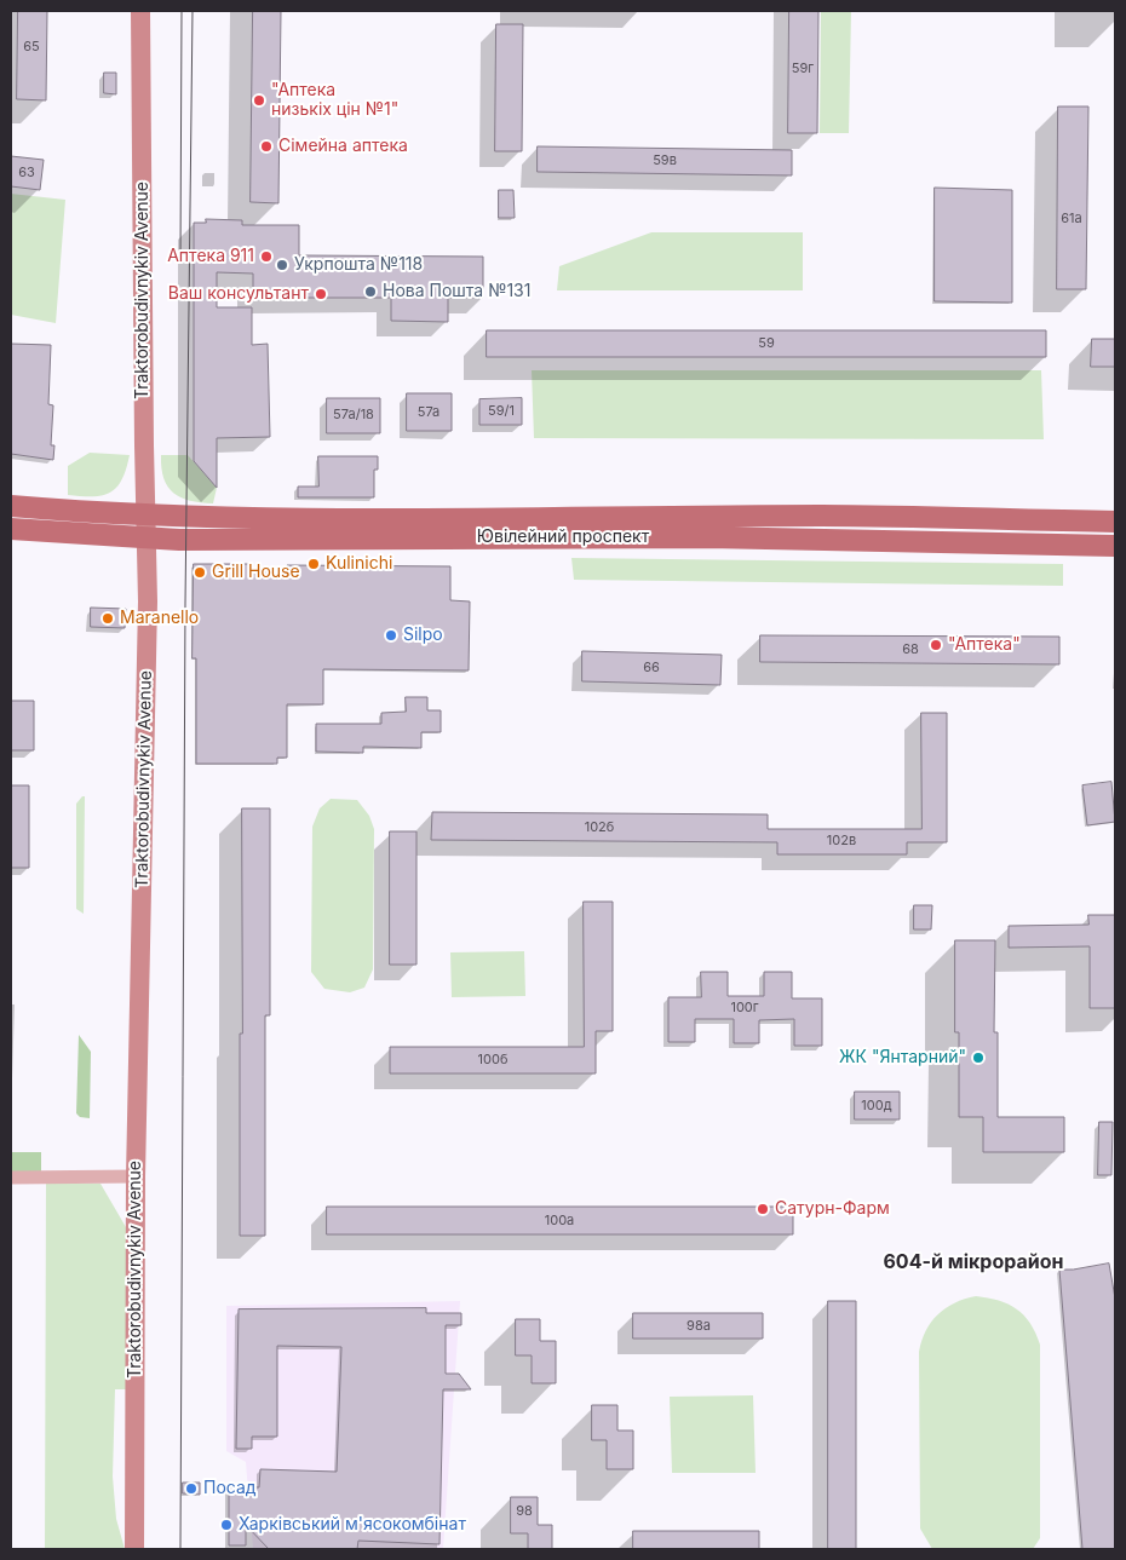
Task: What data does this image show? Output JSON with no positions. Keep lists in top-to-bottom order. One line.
{"streets":{"main road":["Traktorobudivnykiv Avenue","Ювілейний проспект"]},"crossings":[["Traktorobudivnykiv Avenue","Ювілейний проспект"]],"districts":["604-й мікрорайон"],"places":["\"Аптека низькіх цін №1\"","Сімейна аптека","Аптека 911","Укрпошта №118","Нова Пошта №131","Ваш консультант","Kulinichi","Grill House","Maranello","Silpo","\"Аптека\"","ЖК \"Янтарний\"","Сатурн-Фарм","Посад","Харківський м'ясокомбінат"],"house_numbers":["65","59г","59в","63","61а","59","59/1","57а","57а/18","68","66","102б","102в","100г","100б","100д","100а","98а","98"]}
